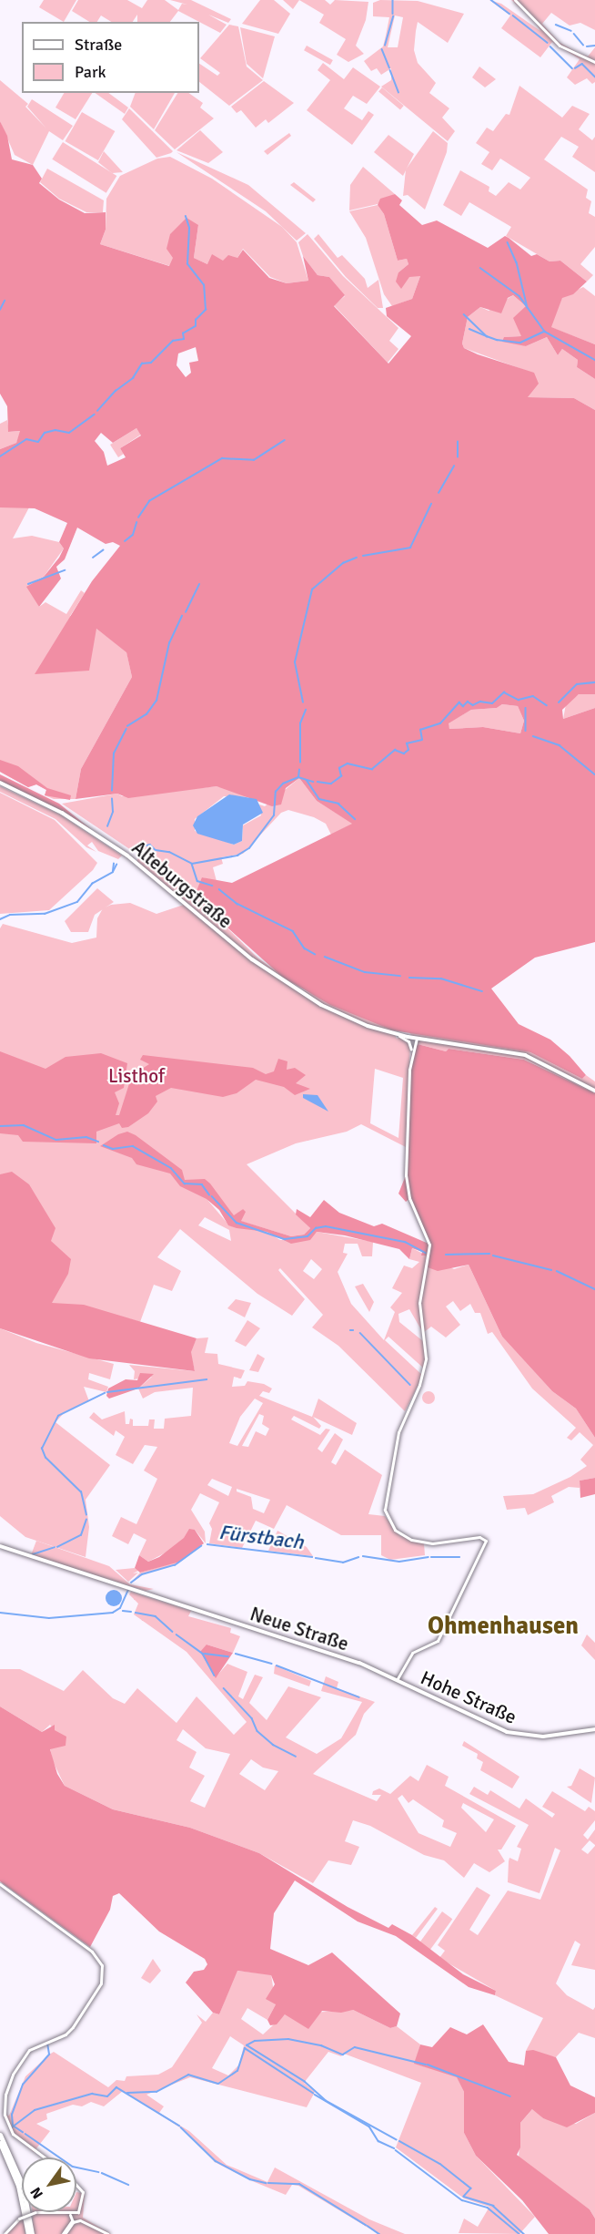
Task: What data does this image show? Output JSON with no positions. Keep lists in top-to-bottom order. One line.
{"streets":{"main road":["Alteburgstraße","Neue Straße","Hohe Straße"]},"crossings":[["Neue Straße","Hohe Straße"]],"districts":["Ohmenhausen"],"water":["Fürstbach"],"parks":["Listhof"],"legend":["Straße","Park"],"north":"bottom left"}
